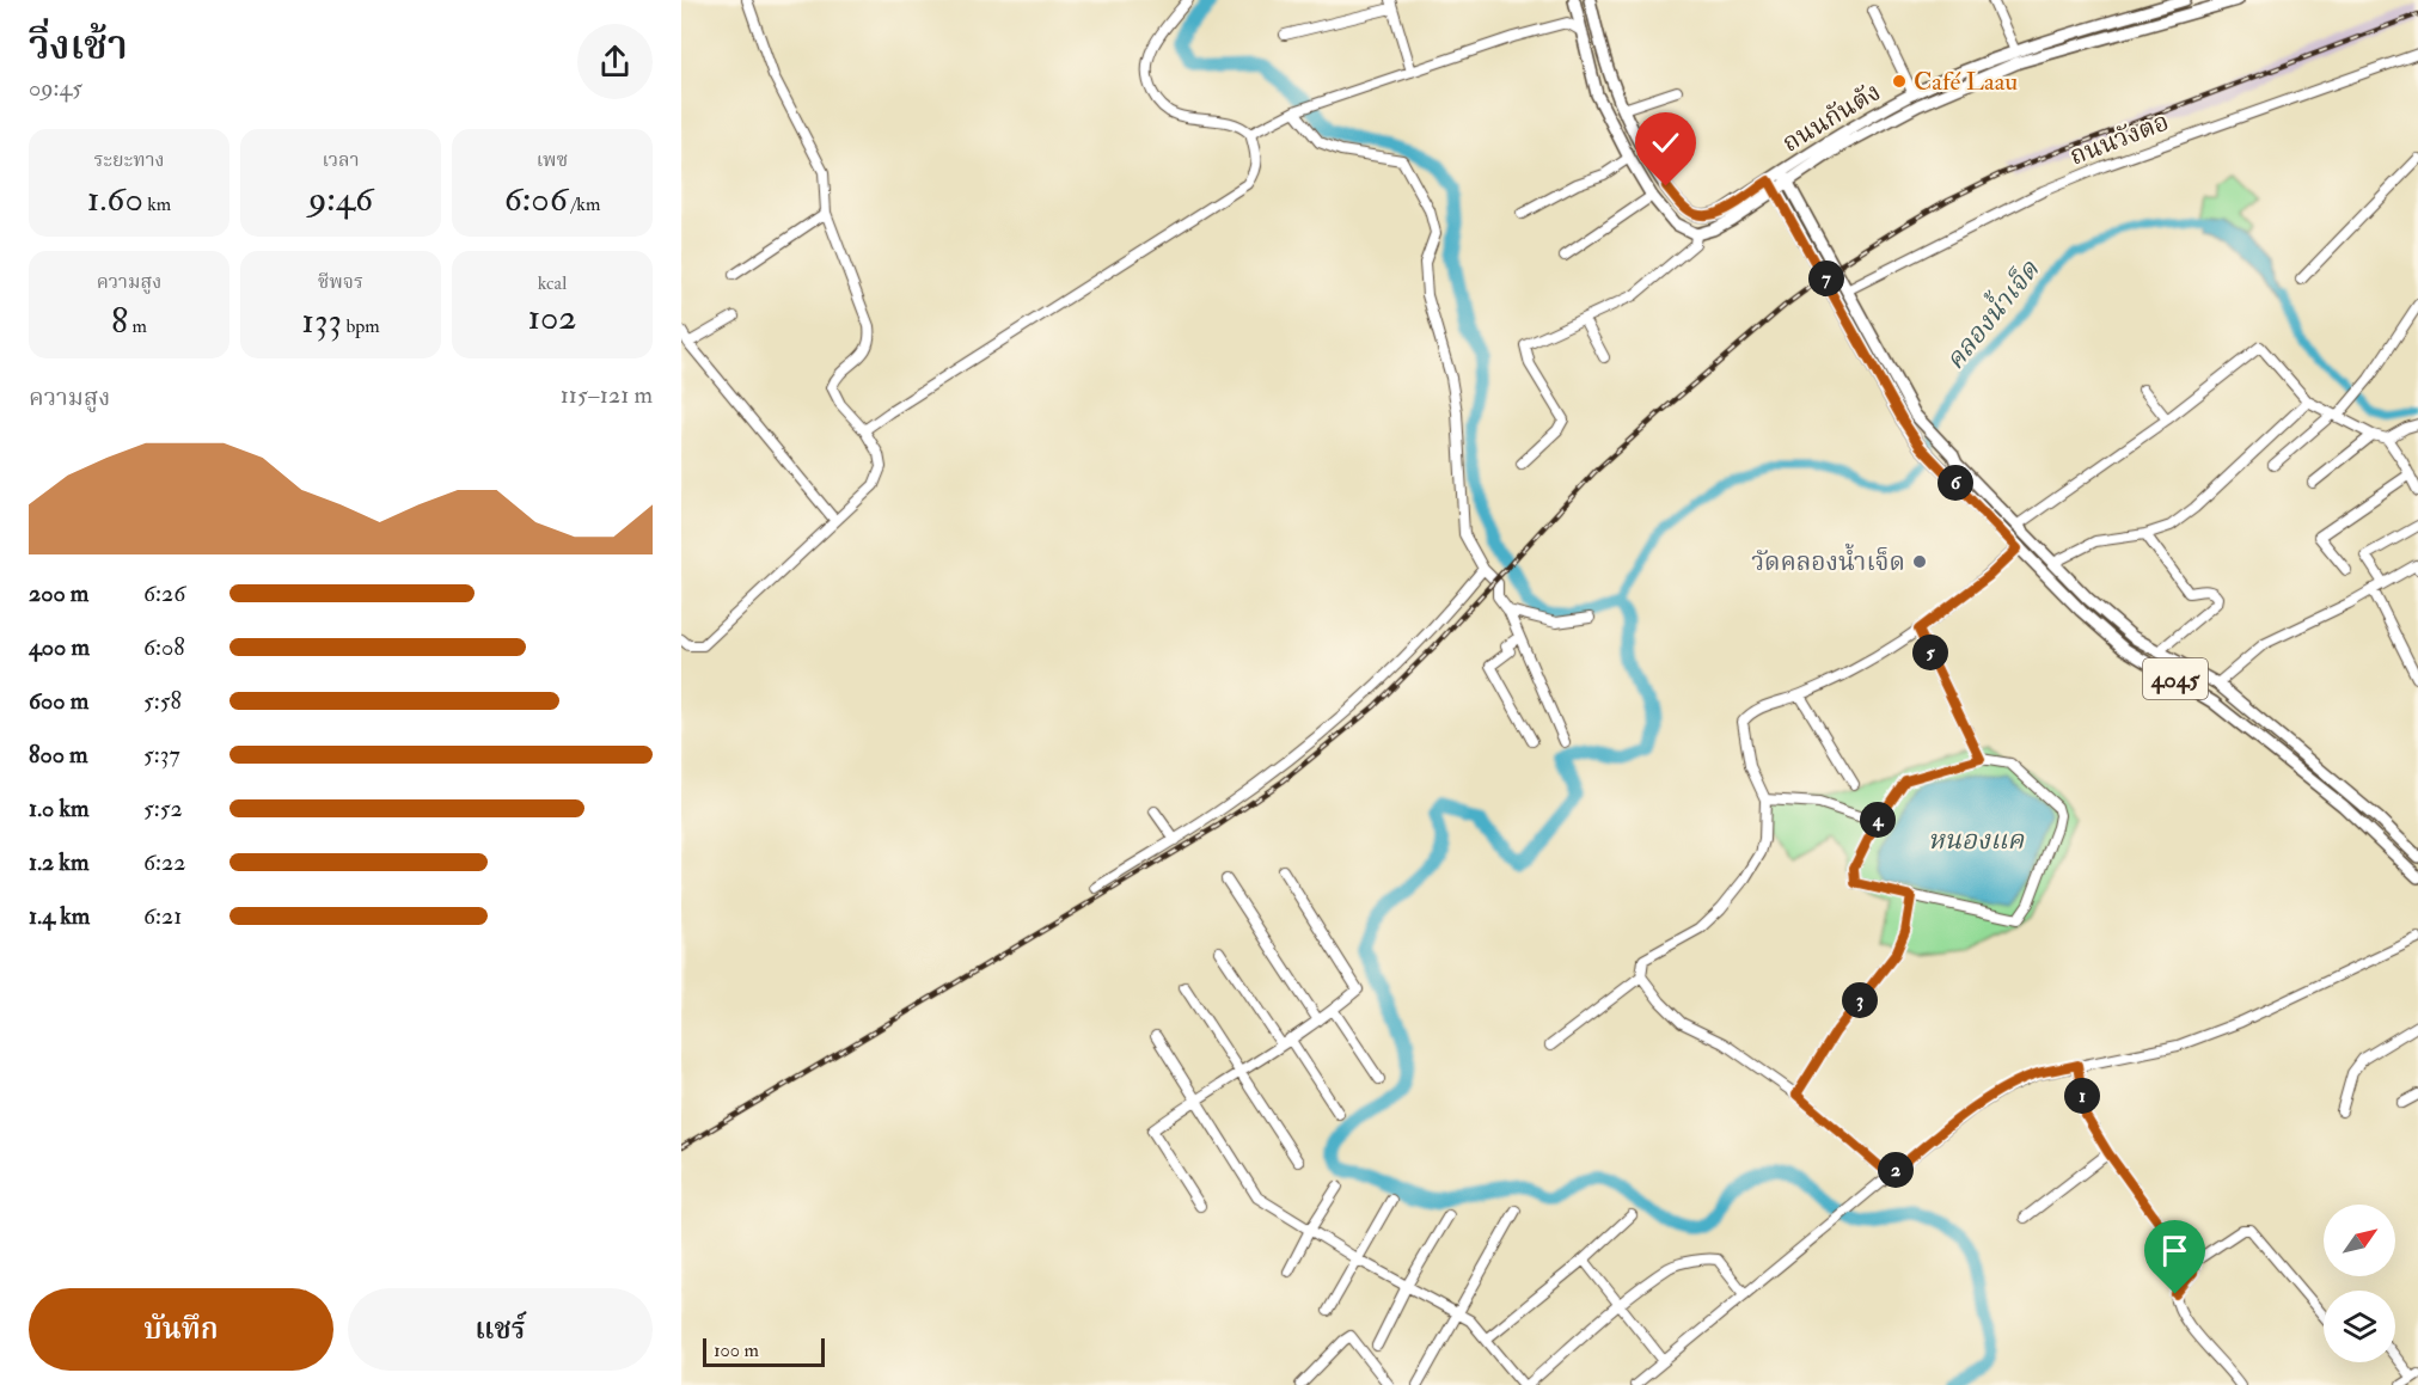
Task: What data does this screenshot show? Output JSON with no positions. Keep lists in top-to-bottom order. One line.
{"streets":{"main road":["ถนนกันตัง","4045"],"street":["ถนนวังตอ"]},"crossings":[["ถนนกันตัง","4045"],["ถนนวังตอ","4045"]],"water":["คลองน้ำเจ็ด","หนองแค"],"places":["Café Laau","วัดคลองน้ำเจ็ด"],"scale_bar":"100 m","north":"top right","page":{"heading":["วิ่งเช้า","09:45"],"stats":[["ระยะทาง","1.60 km"],["เวลา","9:46"],["เพซ","6:06 /km"],["ความสูง","8 m"],["ชีพจร","133 bpm"],["kcal","102"]],"pins":["7","6","5","4","3","1","2"],"chart":["ความสูง","115–121 m"],"list":[{"name":"200 m","note":"6:26"},{"name":"400 m","note":"6:08"},{"name":"600 m","note":"5:58"},{"name":"800 m","note":"5:37"},{"name":"1.0 km","note":"5:52"},{"name":"1.2 km","note":"6:22"},{"name":"1.4 km","note":"6:21"}],"buttons":["บันทึก","แชร์"],"scale":"100 m"}}
